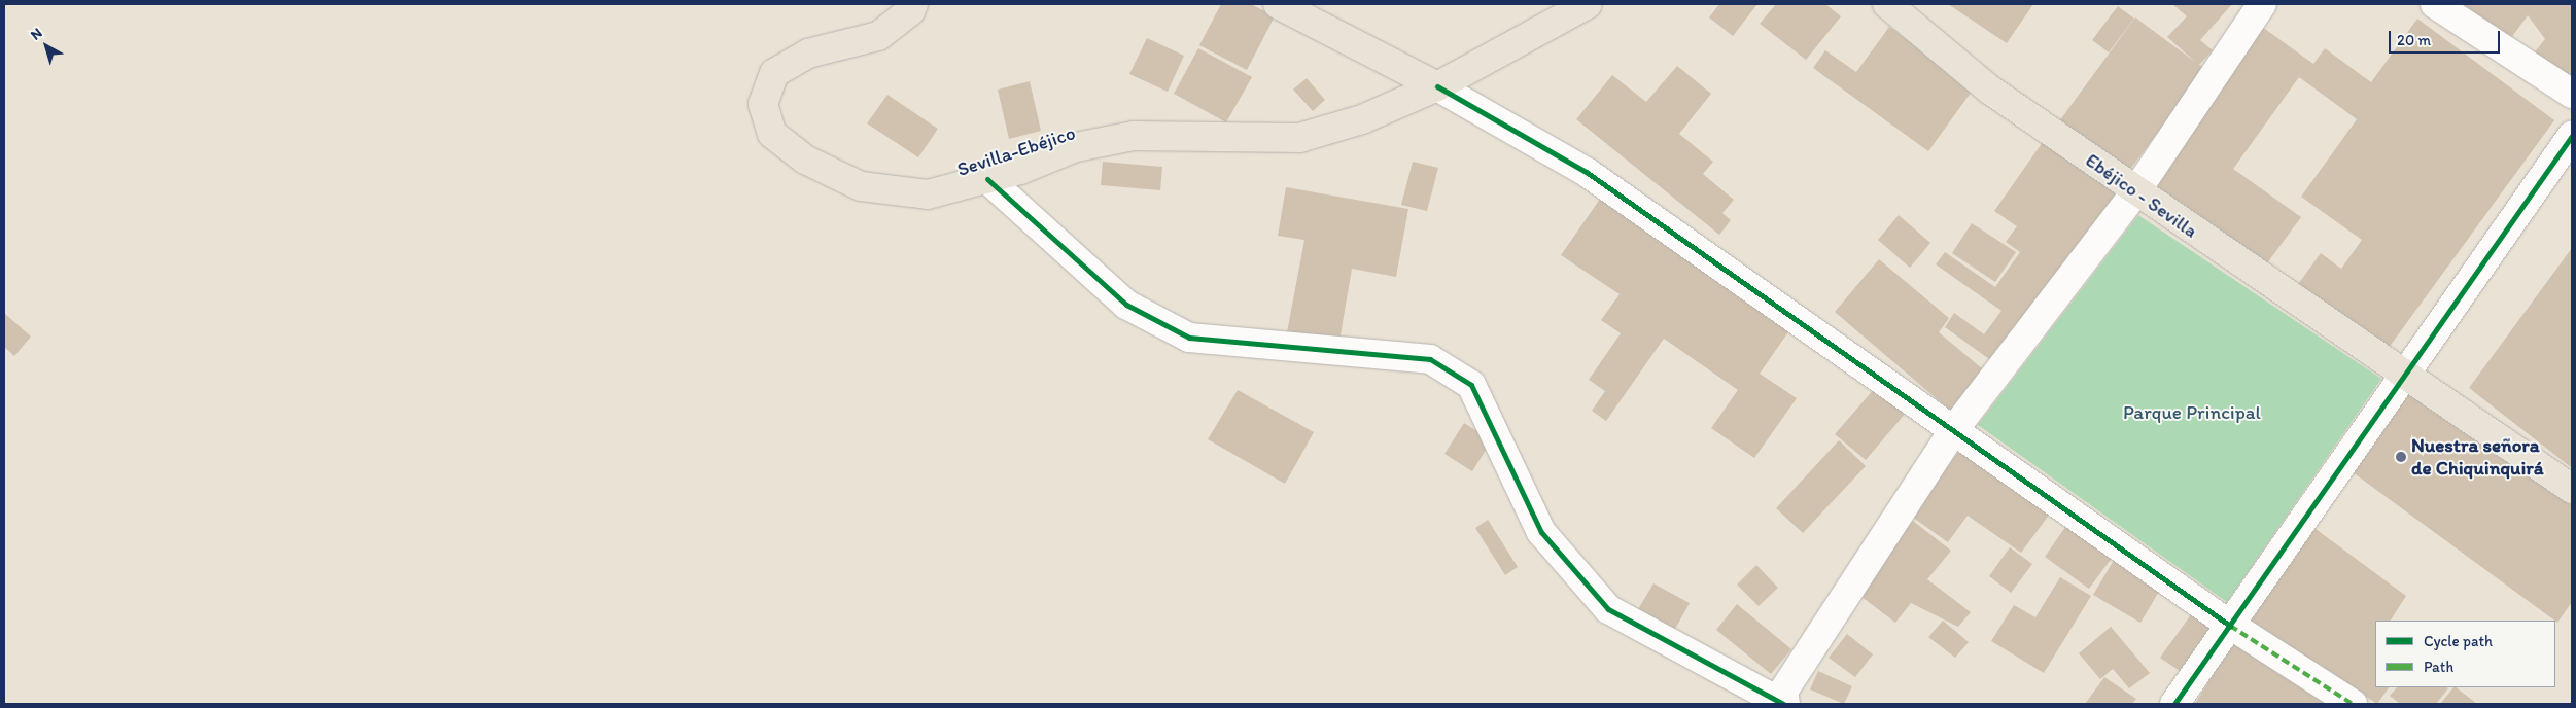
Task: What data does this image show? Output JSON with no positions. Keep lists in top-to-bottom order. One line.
{"streets":{"main road":["Sevilla-Ebéjico","Ebéjico - Sevilla"]},"parks":["Parque Principal"],"places":["Nuestra señora de Chiquinquirá"],"legend":["Cycle path","Path"],"scale_bar":"20 m","north":"top left"}
